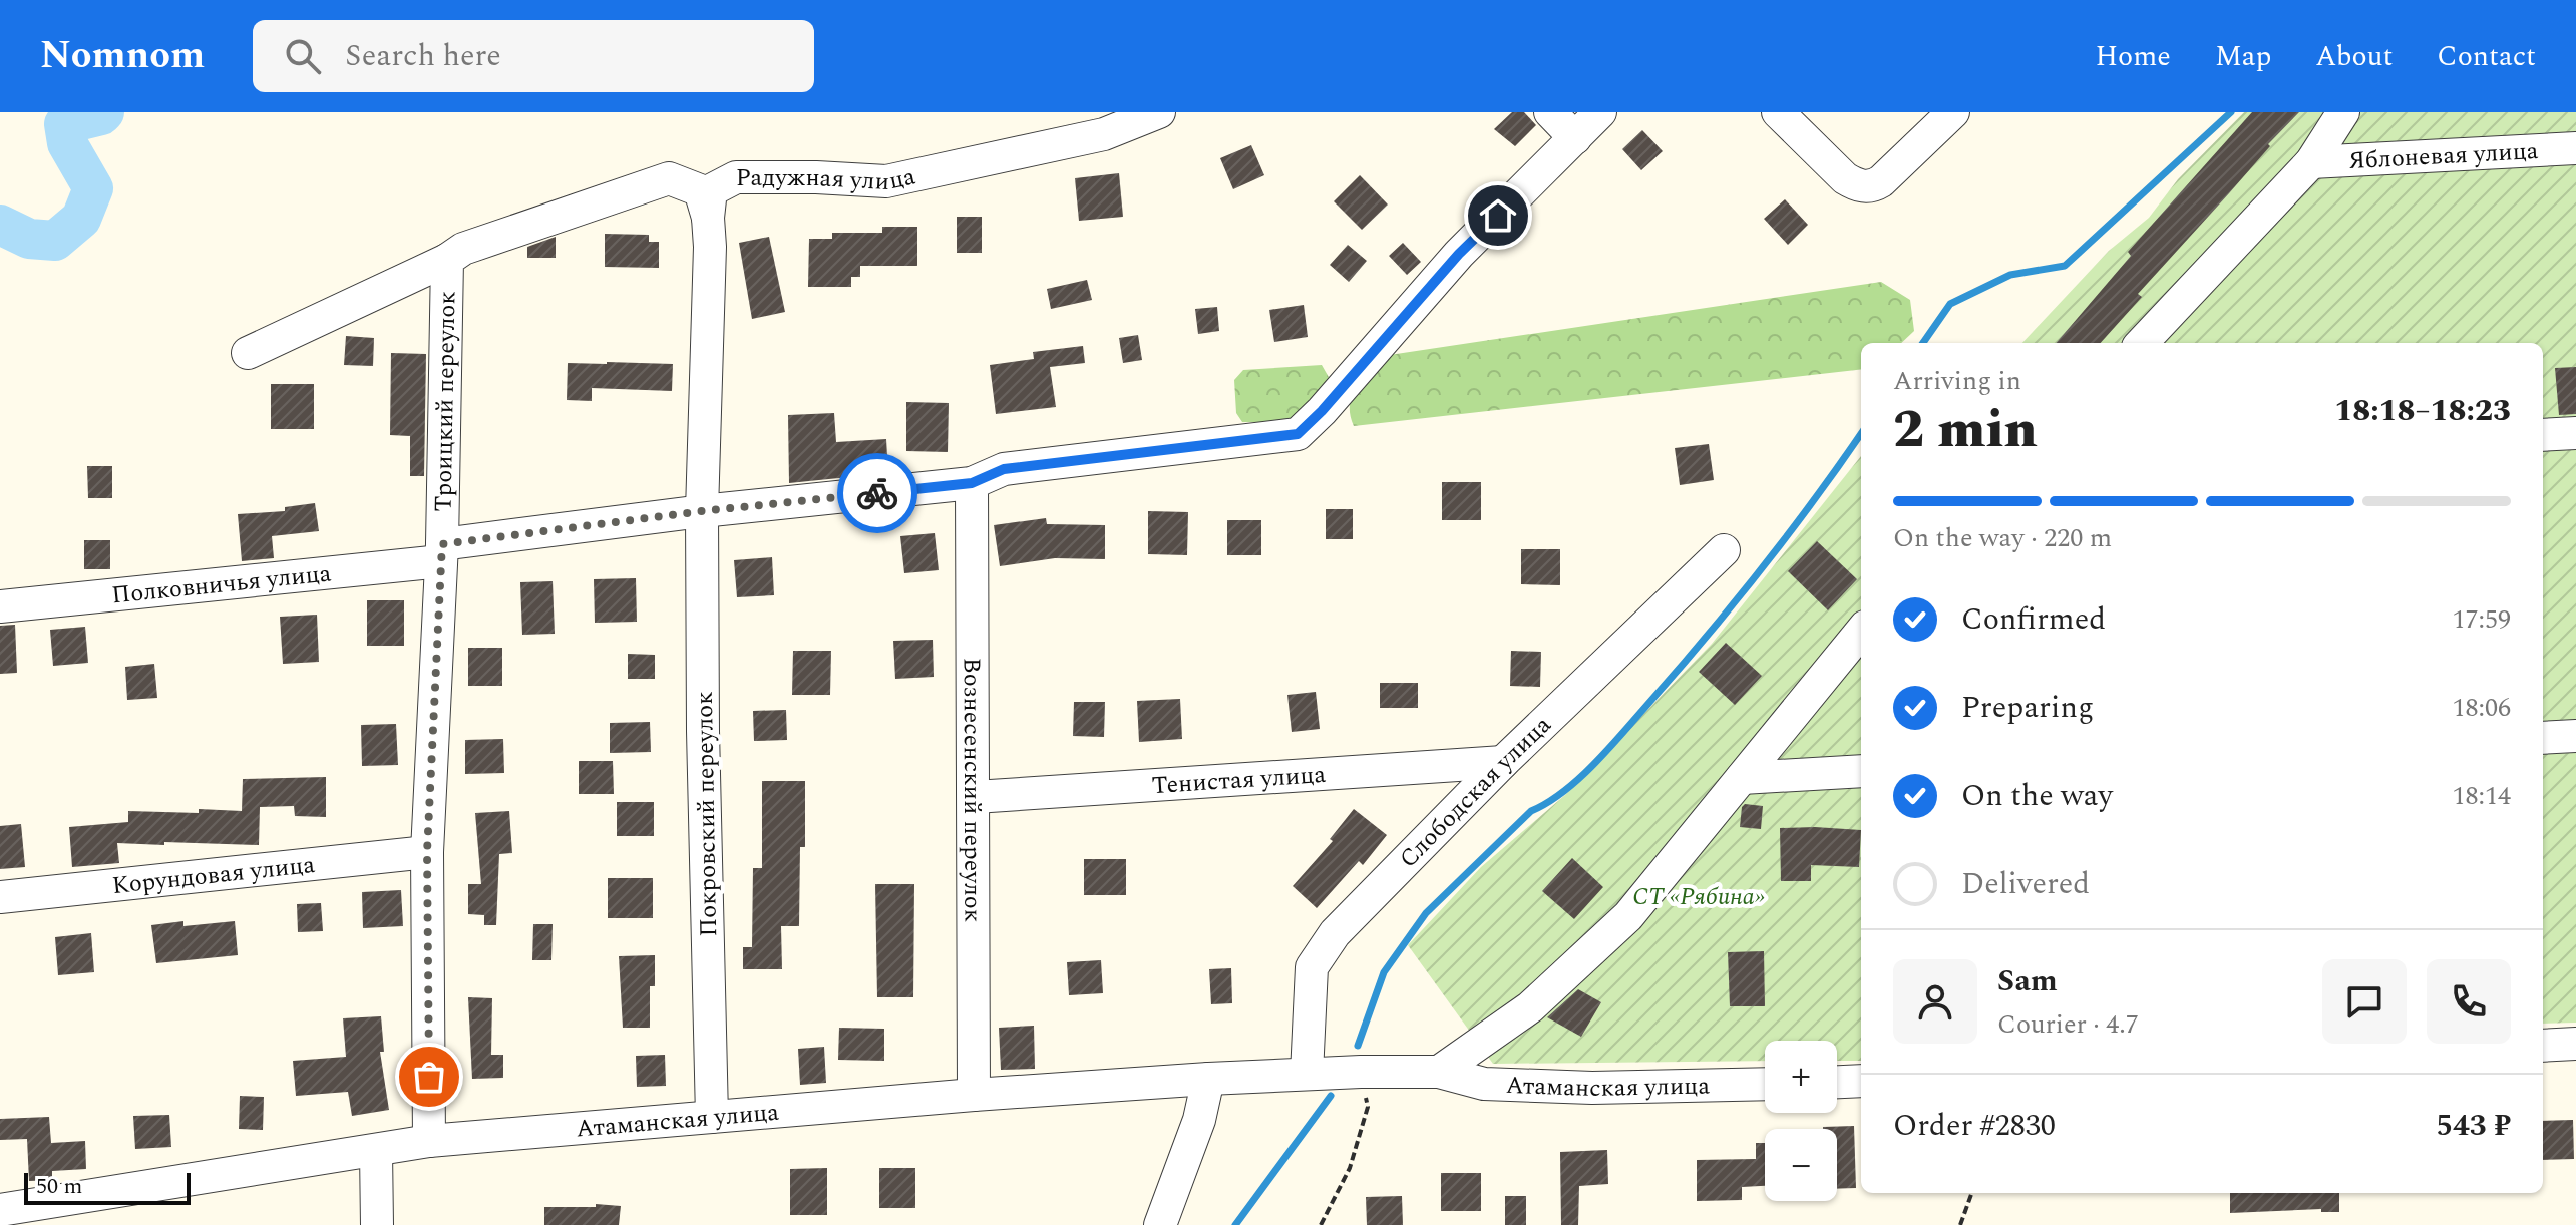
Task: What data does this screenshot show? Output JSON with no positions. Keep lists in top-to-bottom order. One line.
{"streets":{"street":["Яблоневая улица","Радужная улица","Троицкий переулок","Полковничья улица","Тенистая улица","Вознесенский переулок","Слободская улица","Покровский переулок","Корундовая улица","Атаманская улица"]},"crossings":[["Радужная улица","Полковничья улица"],["Радужная улица","Покровский переулок"],["Троицкий переулок","Полковничья улица"],["Троицкий переулок","Корундовая улица"],["Троицкий переулок","Атаманская улица"],["Полковничья улица","Вознесенский переулок"],["Полковничья улица","Покровский переулок"],["Тенистая улица","Вознесенский переулок"],["Тенистая улица","Слободская улица"],["Вознесенский переулок","Атаманская улица"],["Слободская улица","Атаманская улица"],["Покровский переулок","Атаманская улица"]],"parks":["СТ «Рябина»"],"scale_bar":"50 m","page":{"header":"Nomnom","search":"Search here","nav":["Home","Map","About","Contact"],"heading":["2 min","Arriving in","18:18–18:23"],"panel":["Sam","Courier · 4.7","Order #2830","543 ₽"],"bar":"On the way · 220 m","list":[["Confirmed","17:59"],["Preparing","18:06"],["On the way","18:14"],"Delivered"],"map_buttons":["+","−"],"scale":"50 m"}}
